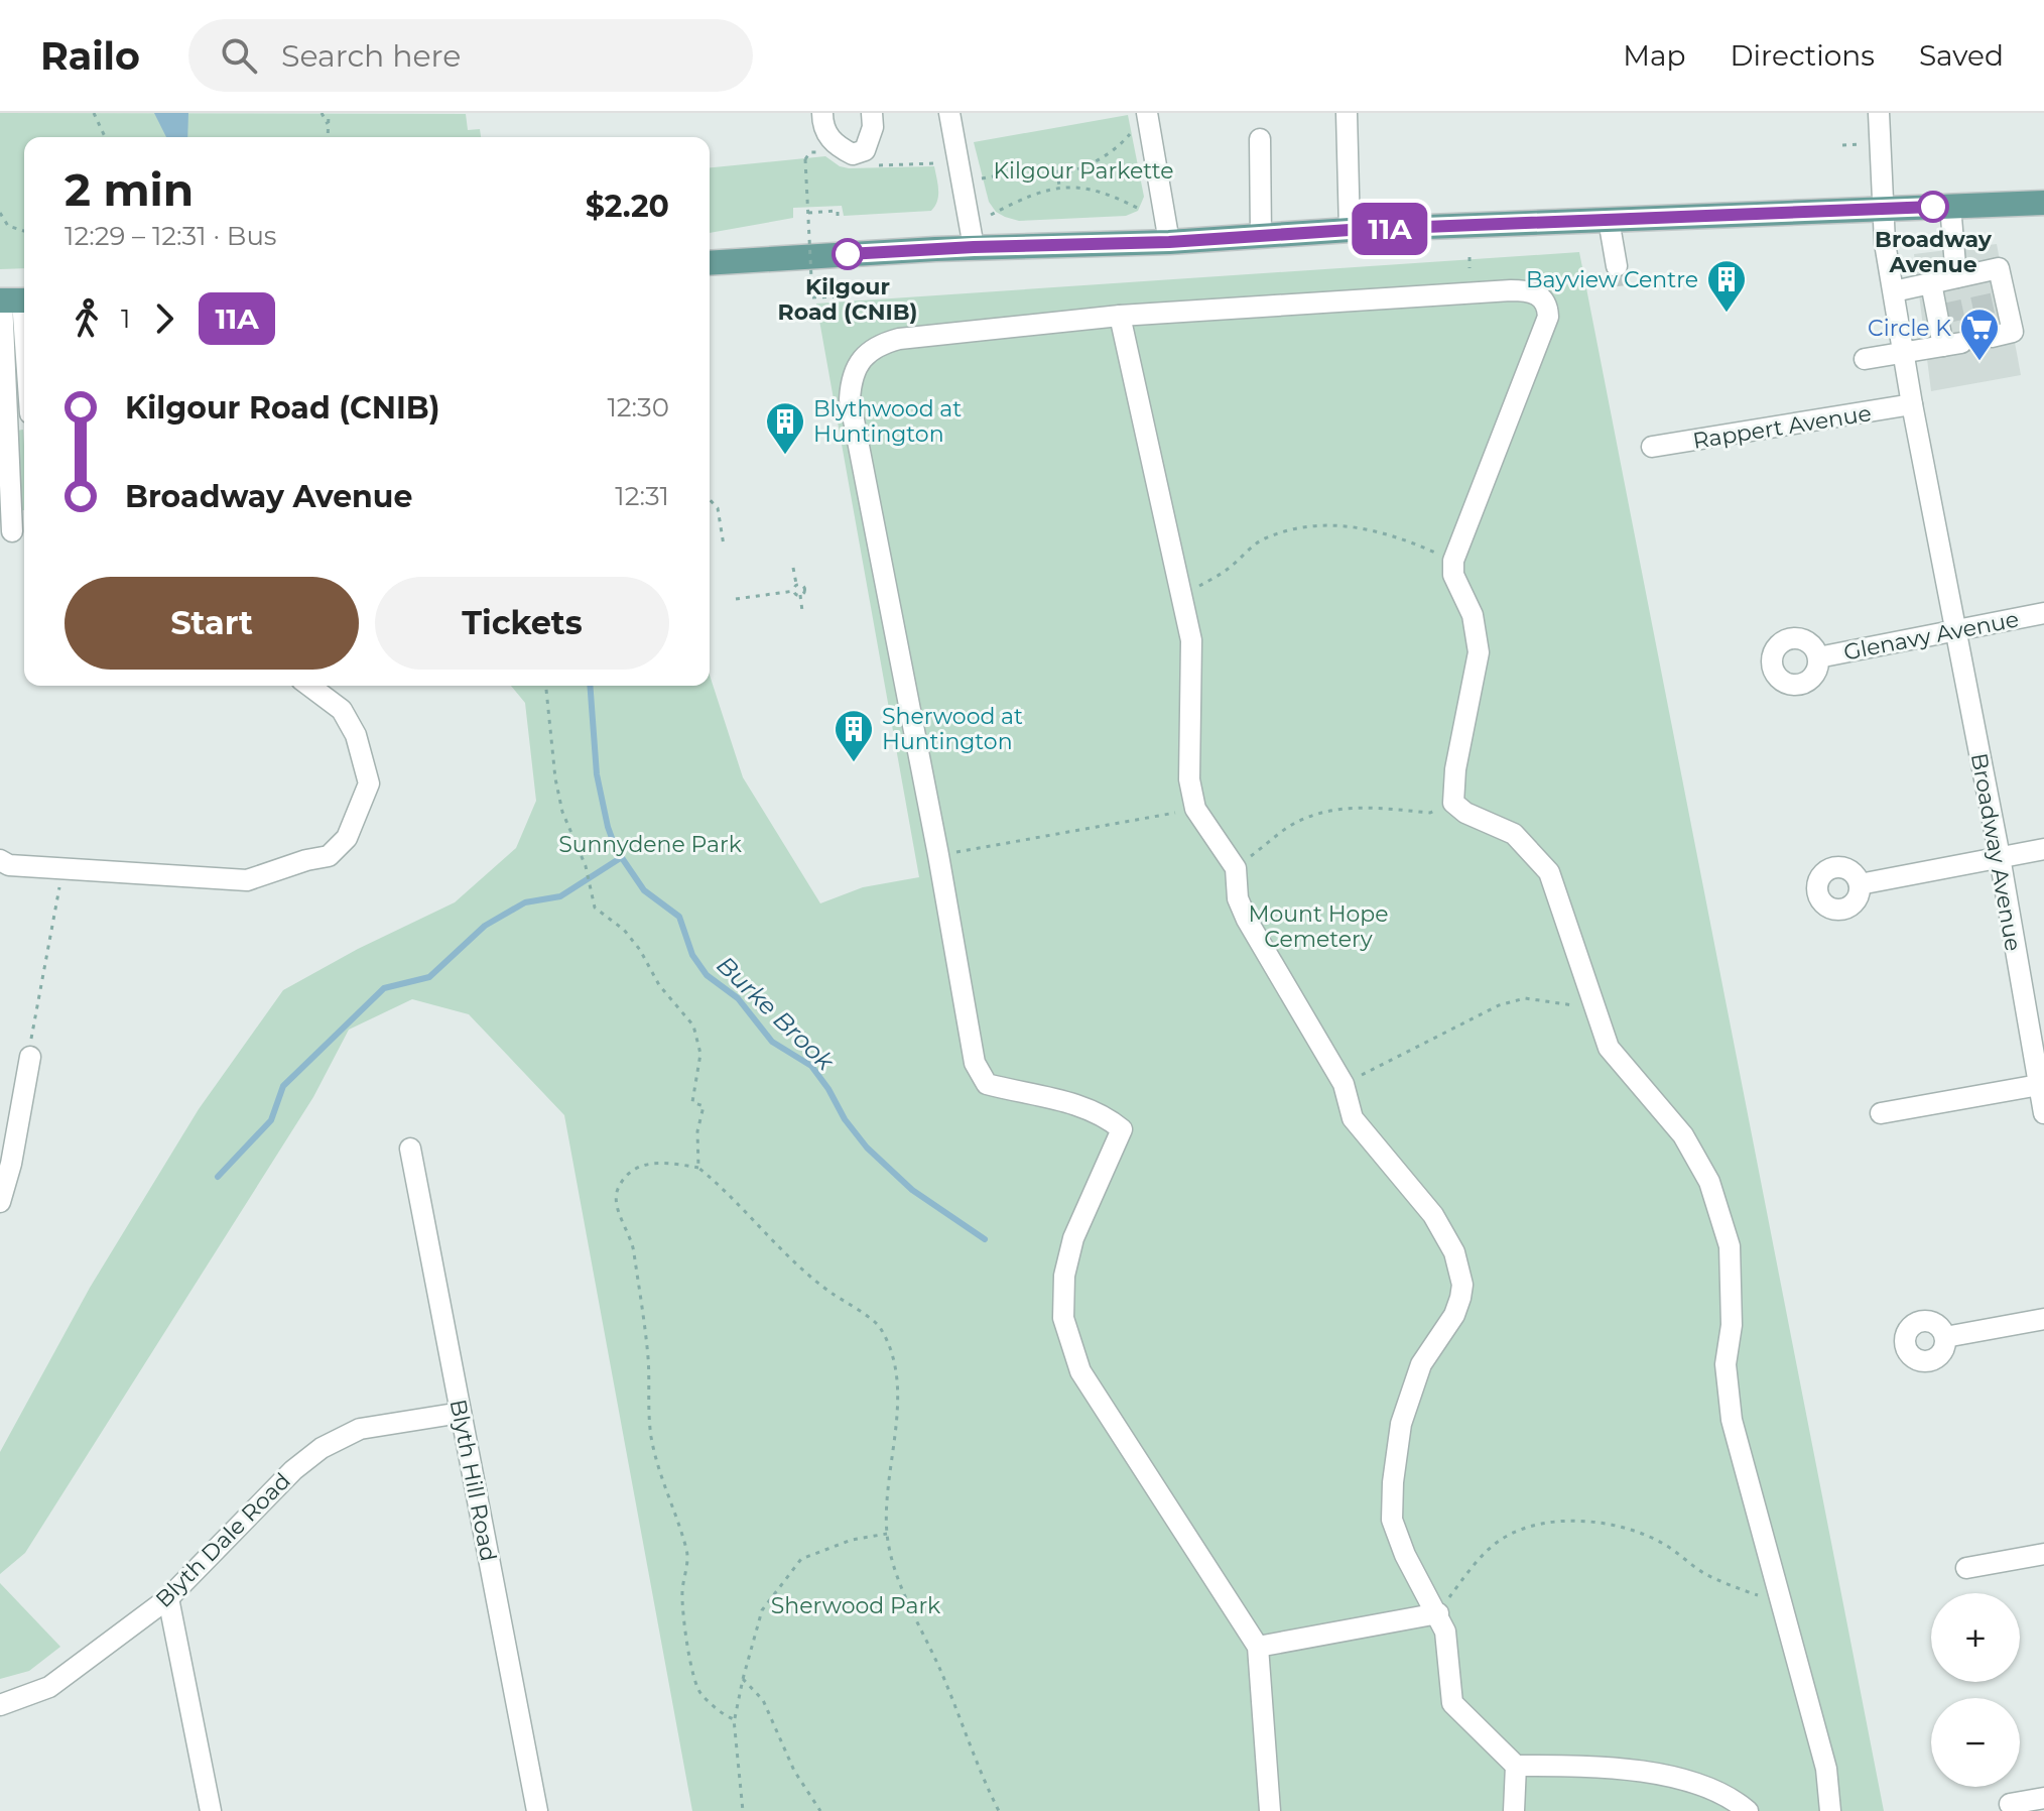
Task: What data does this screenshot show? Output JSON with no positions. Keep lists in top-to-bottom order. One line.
{"streets":{"street":["Rappert Avenue","Glenavy Avenue","Broadway Avenue","Blyth Hill Road","Blyth Dale Road"]},"crossings":[["Rappert Avenue","Broadway Avenue"],["Glenavy Avenue","Broadway Avenue"],["Blyth Hill Road","Blyth Dale Road"]],"water":["Burke Brook"],"parks":["Kilgour Parkette","Sunnydene Park","Mount Hope Cemetery","Sherwood Park"],"places":{"other":["Broadway Avenue","Kilgour Road (CNIB)"],"building":["Bayview Centre","Blythwood at Huntington","Sherwood at Huntington"],"supermarket":["Circle K"]},"lines":["bus line 11A"],"page":{"header":"Railo","search":"Search here","nav":["Map","Directions","Saved"],"on_map":"11A","heading":["2 min","12:29 – 12:31 · Bus","$2.20"],"legs":["1","11A"],"list":[{"name":"Kilgour Road (CNIB)","value":"12:30"},{"name":"Broadway Avenue","value":"12:31"}],"buttons":["Start","Tickets"],"map_buttons":["+","−"]}}
